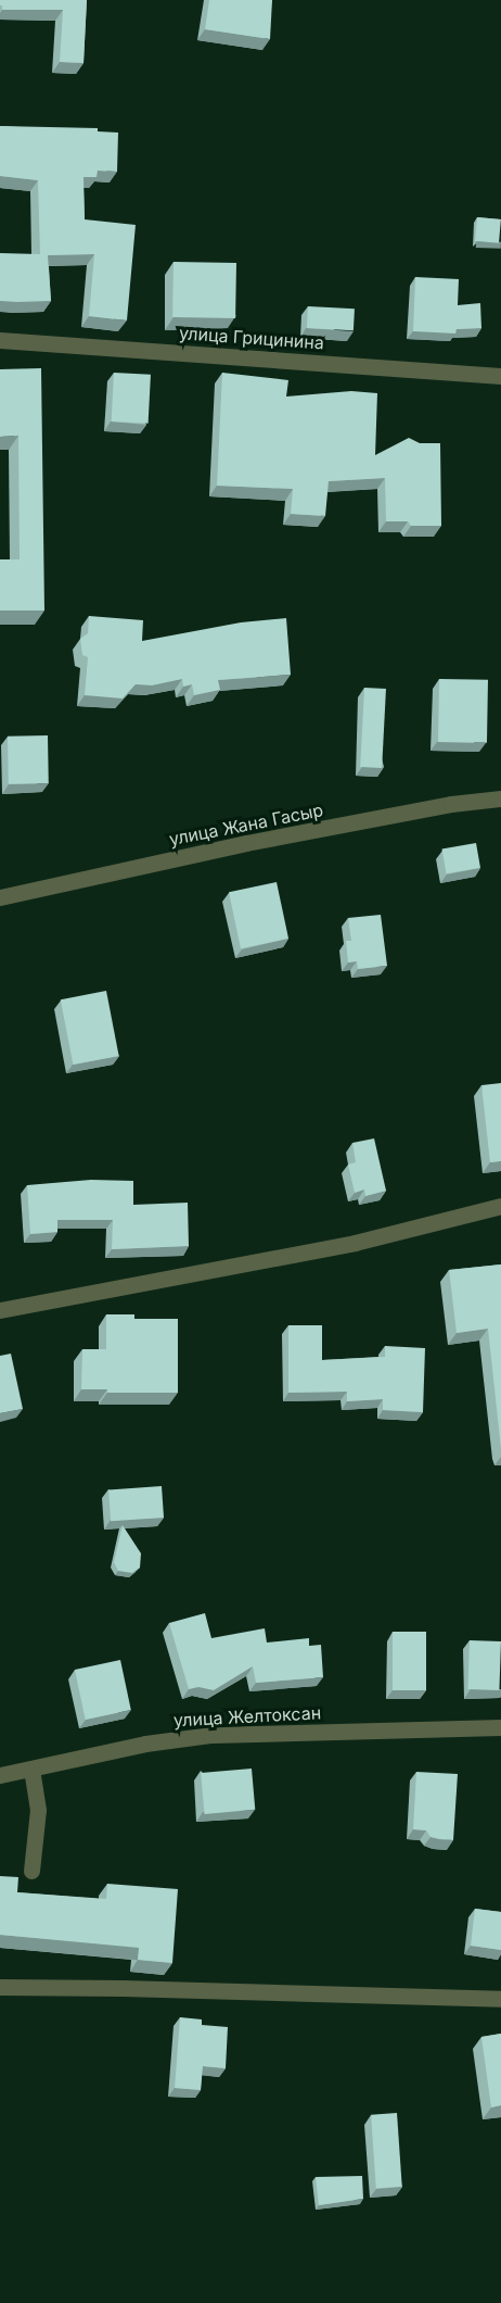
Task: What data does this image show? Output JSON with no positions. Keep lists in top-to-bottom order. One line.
{"streets":{"street":["улица Грицинина","улица Жана Гасыр","улица Желтоксан"]}}
